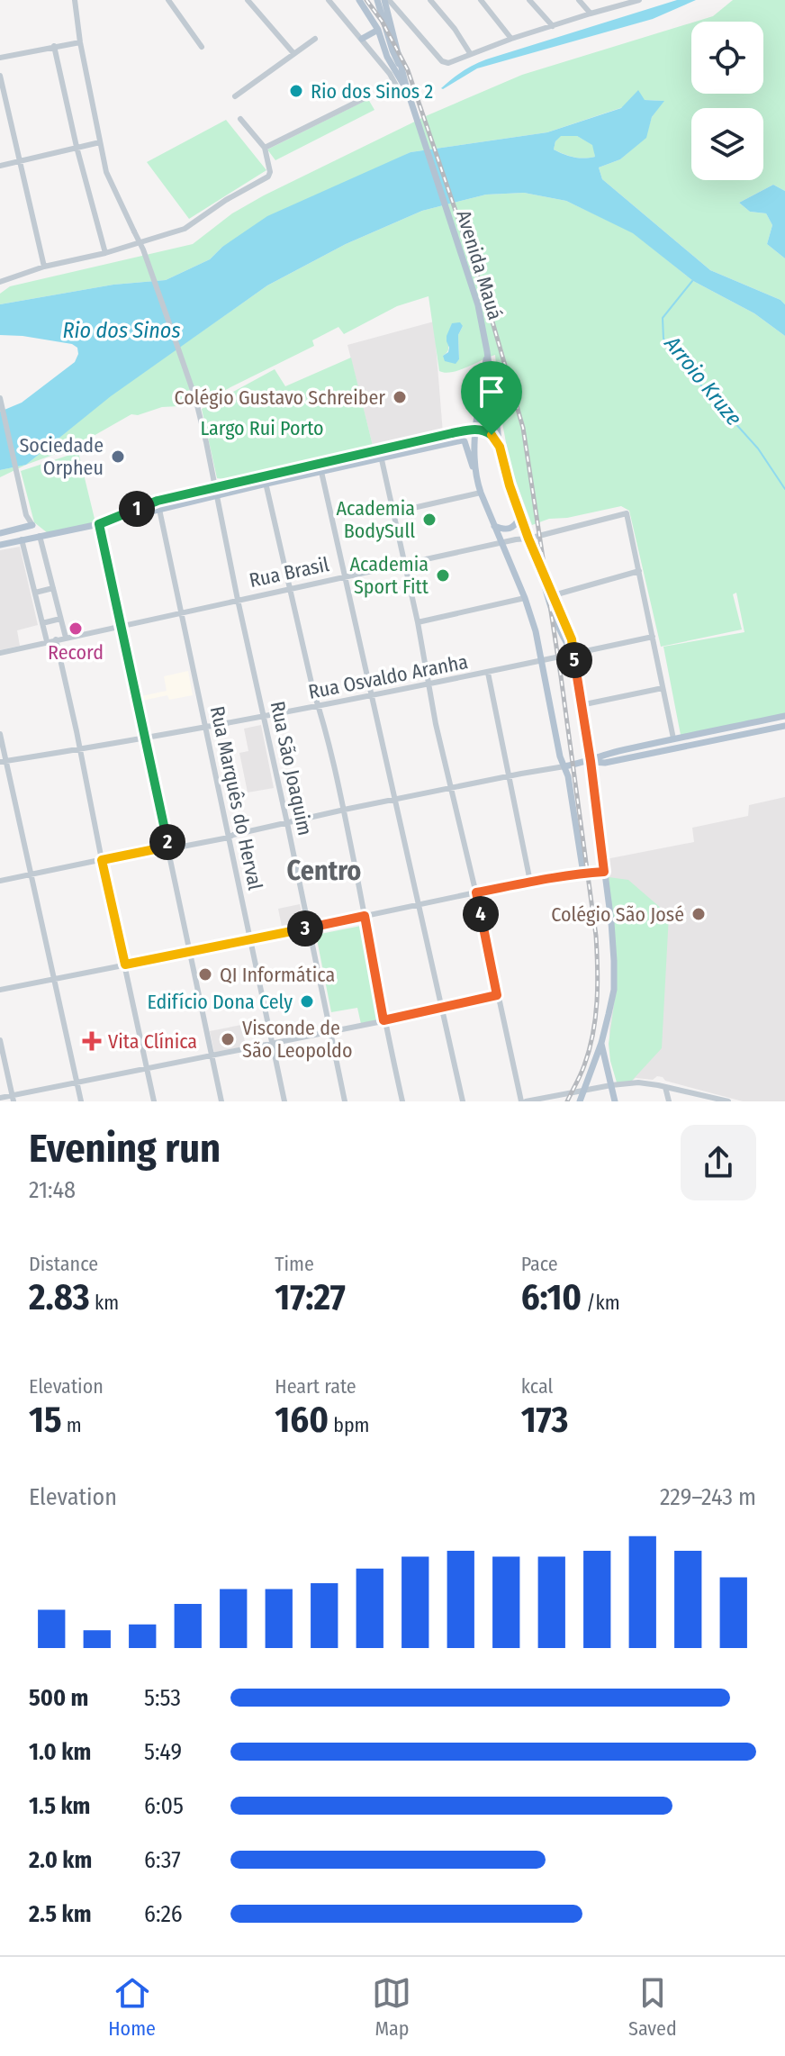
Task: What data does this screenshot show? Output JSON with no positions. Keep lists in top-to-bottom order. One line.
{"streets":{"main road":["Avenida Mauá"],"street":["Rua Brasil","Rua Osvaldo Aranha","Rua São Joaquim","Rua Marquês do Herval"]},"crossings":[["Avenida Mauá","Rua Brasil"],["Avenida Mauá","Rua Osvaldo Aranha"],["Rua Brasil","Rua São Joaquim"],["Rua Brasil","Rua Marquês do Herval"],["Rua Osvaldo Aranha","Rua São Joaquim"],["Rua Osvaldo Aranha","Rua Marquês do Herval"]],"districts":["Centro"],"water":["Rio dos Sinos","Arroio Kruze"],"parks":["Largo Rui Porto"],"places":{"other":["Rio dos Sinos 2","Colégio Gustavo Schreiber","Sociedade Orpheu","Academia BodySull","Academia Sport Fitt","Record","Colégio São José","QI Informática","Edifício Dona Cely","Visconde de São Leopoldo"],"health":["Vita Clínica"]},"page":{"pins":["1","5","2","4","3"],"heading":["Evening run","21:48"],"stats":[["Distance","2.83 km"],["Time","17:27"],["Pace","6:10 /km"],["Elevation","15 m"],["Heart rate","160 bpm"],["kcal","173"]],"chart":["Elevation","229–243 m"],"list":[{"name":"500 m","note":"5:53"},{"name":"1.0 km","note":"5:49"},{"name":"1.5 km","note":"6:05"},{"name":"2.0 km","note":"6:37"},{"name":"2.5 km","note":"6:26"}],"tabs":["Home","Map","Saved"]}}
